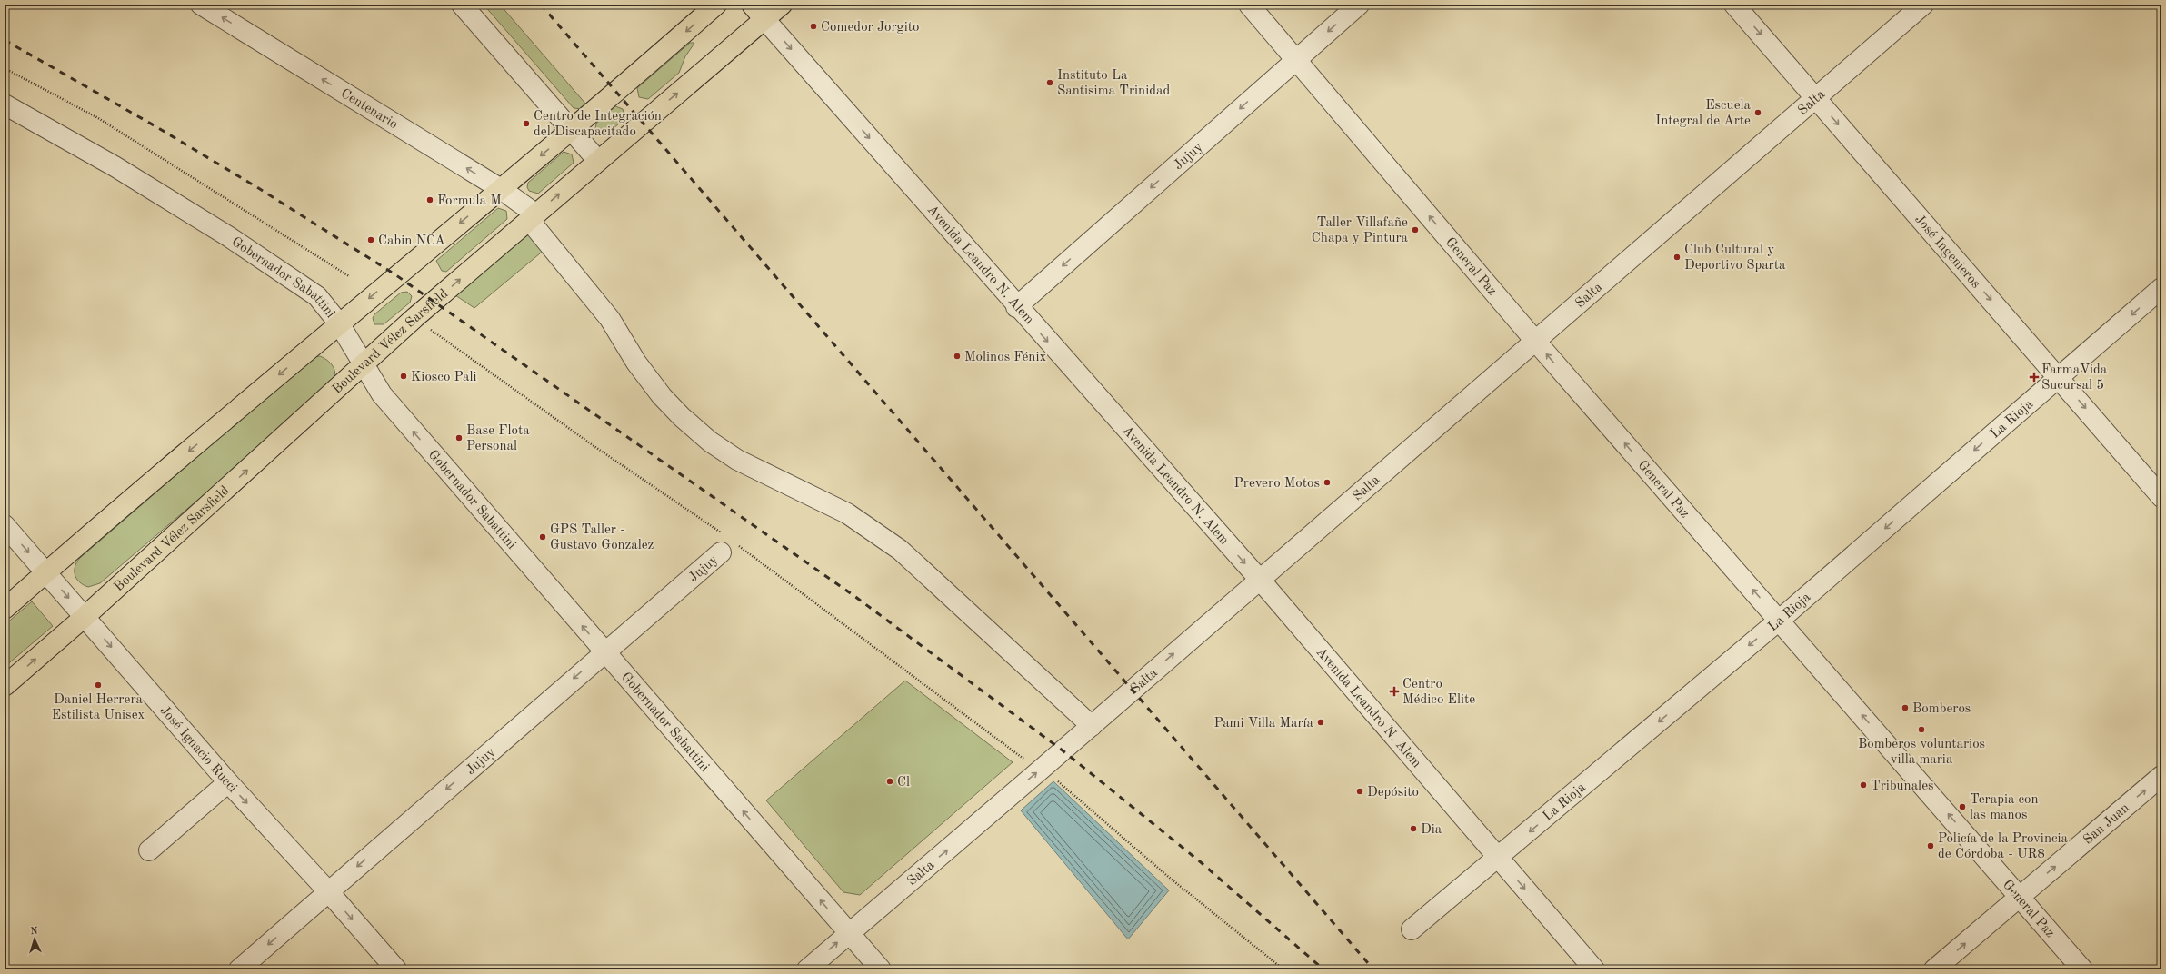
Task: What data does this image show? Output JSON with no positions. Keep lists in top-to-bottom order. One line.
{"streets":{"highway":["Boulevard Vélez Sarsfield"],"street":["Salta","Centenario","Jujuy","José Ingenieros","Avenida Leandro N. Alem","General Paz","Gobernador Sabattini","La Rioja","José Ignacio Rucci","San Juan"]},"crossings":[["Salta","Centenario"],["Salta","José Ingenieros"],["Salta","Avenida Leandro N. Alem"],["Salta","General Paz"],["Salta","Gobernador Sabattini"],["Centenario","Boulevard Vélez Sarsfield"],["Jujuy","Avenida Leandro N. Alem"],["Jujuy","General Paz"],["Jujuy","Gobernador Sabattini"],["Jujuy","José Ignacio Rucci"],["José Ingenieros","La Rioja"],["Avenida Leandro N. Alem","Boulevard Vélez Sarsfield"],["Avenida Leandro N. Alem","La Rioja"],["General Paz","La Rioja"],["General Paz","San Juan"],["Gobernador Sabattini","Boulevard Vélez Sarsfield"],["Boulevard Vélez Sarsfield","José Ignacio Rucci"]],"one_way":["Salta","Jujuy","José Ingenieros","Avenida Leandro N. Alem","General Paz","Gobernador Sabattini","La Rioja","José Ignacio Rucci","San Juan"],"places":{"other":["Comedor Jorgito","Instituto La Santisima Trinidad","Escuela Integral de Arte","Centro de Integración del Discapacitado","Formula M","Taller Villafañe Chapa y Pintura","Cabin NCA","Club Cultural y Deportivo Sparta","Molinos Fénix","Kiosco Pali","Base Flota Personal","Prevero Motos","GPS Taller - Gustavo Gonzalez","Daniel Herrera Estilista Unisex","Bomberos","Pami Villa María","Bomberos voluntarios villa maria","Cl","Tribunales","Depósito","Terapia con las manos","Dia","Policía de la Provincia de Córdoba - UR8"],"health":["FarmaVida Sucursal 5","Centro Médico Elite"]},"north":"top"}
